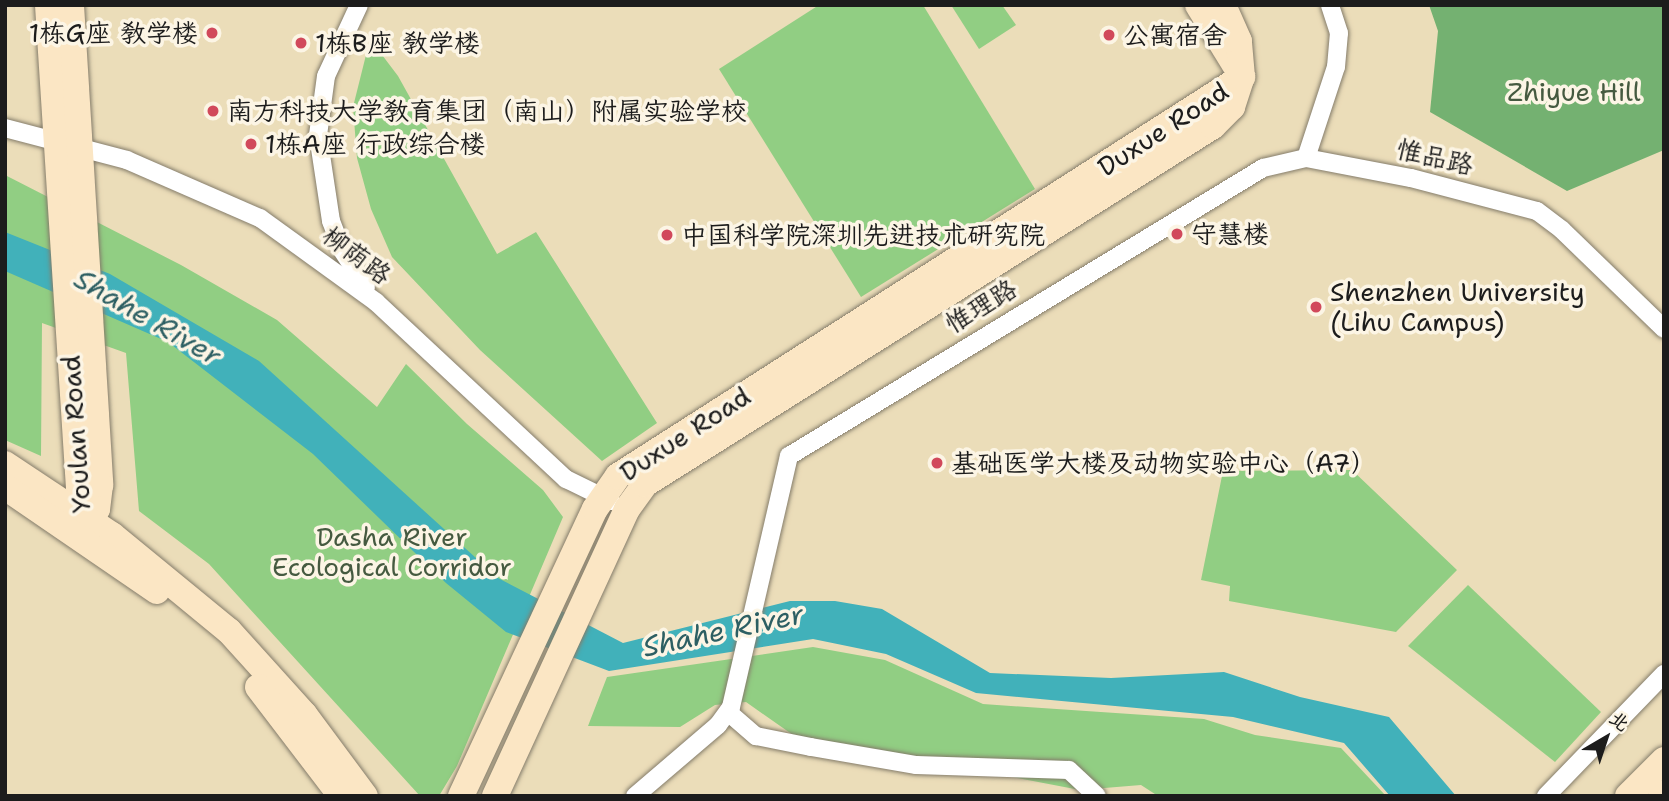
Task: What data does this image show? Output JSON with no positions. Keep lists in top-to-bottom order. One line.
{"streets":{"street":["Duxue Road","惟品路","柳荫路","惟理路","Youlan Road"]},"crossings":[["Duxue Road","柳荫路"],["惟品路","惟理路"],["柳荫路","Youlan Road"]],"water":["Shahe River"],"parks":["Zhiyue Hill","Dasha River Ecological Corridor"],"places":["1栋G座 教学楼","公寓宿舍","1栋B座 教学楼","南方科技大学教育集团（南山）附属实验学校","1栋A座 行政综合楼","守慧楼","中国科学院深圳先进技术研究院","Shenzhen University (Lihu Campus)","基础医学大楼及动物实验中心（A7）"],"north":"top right"}
